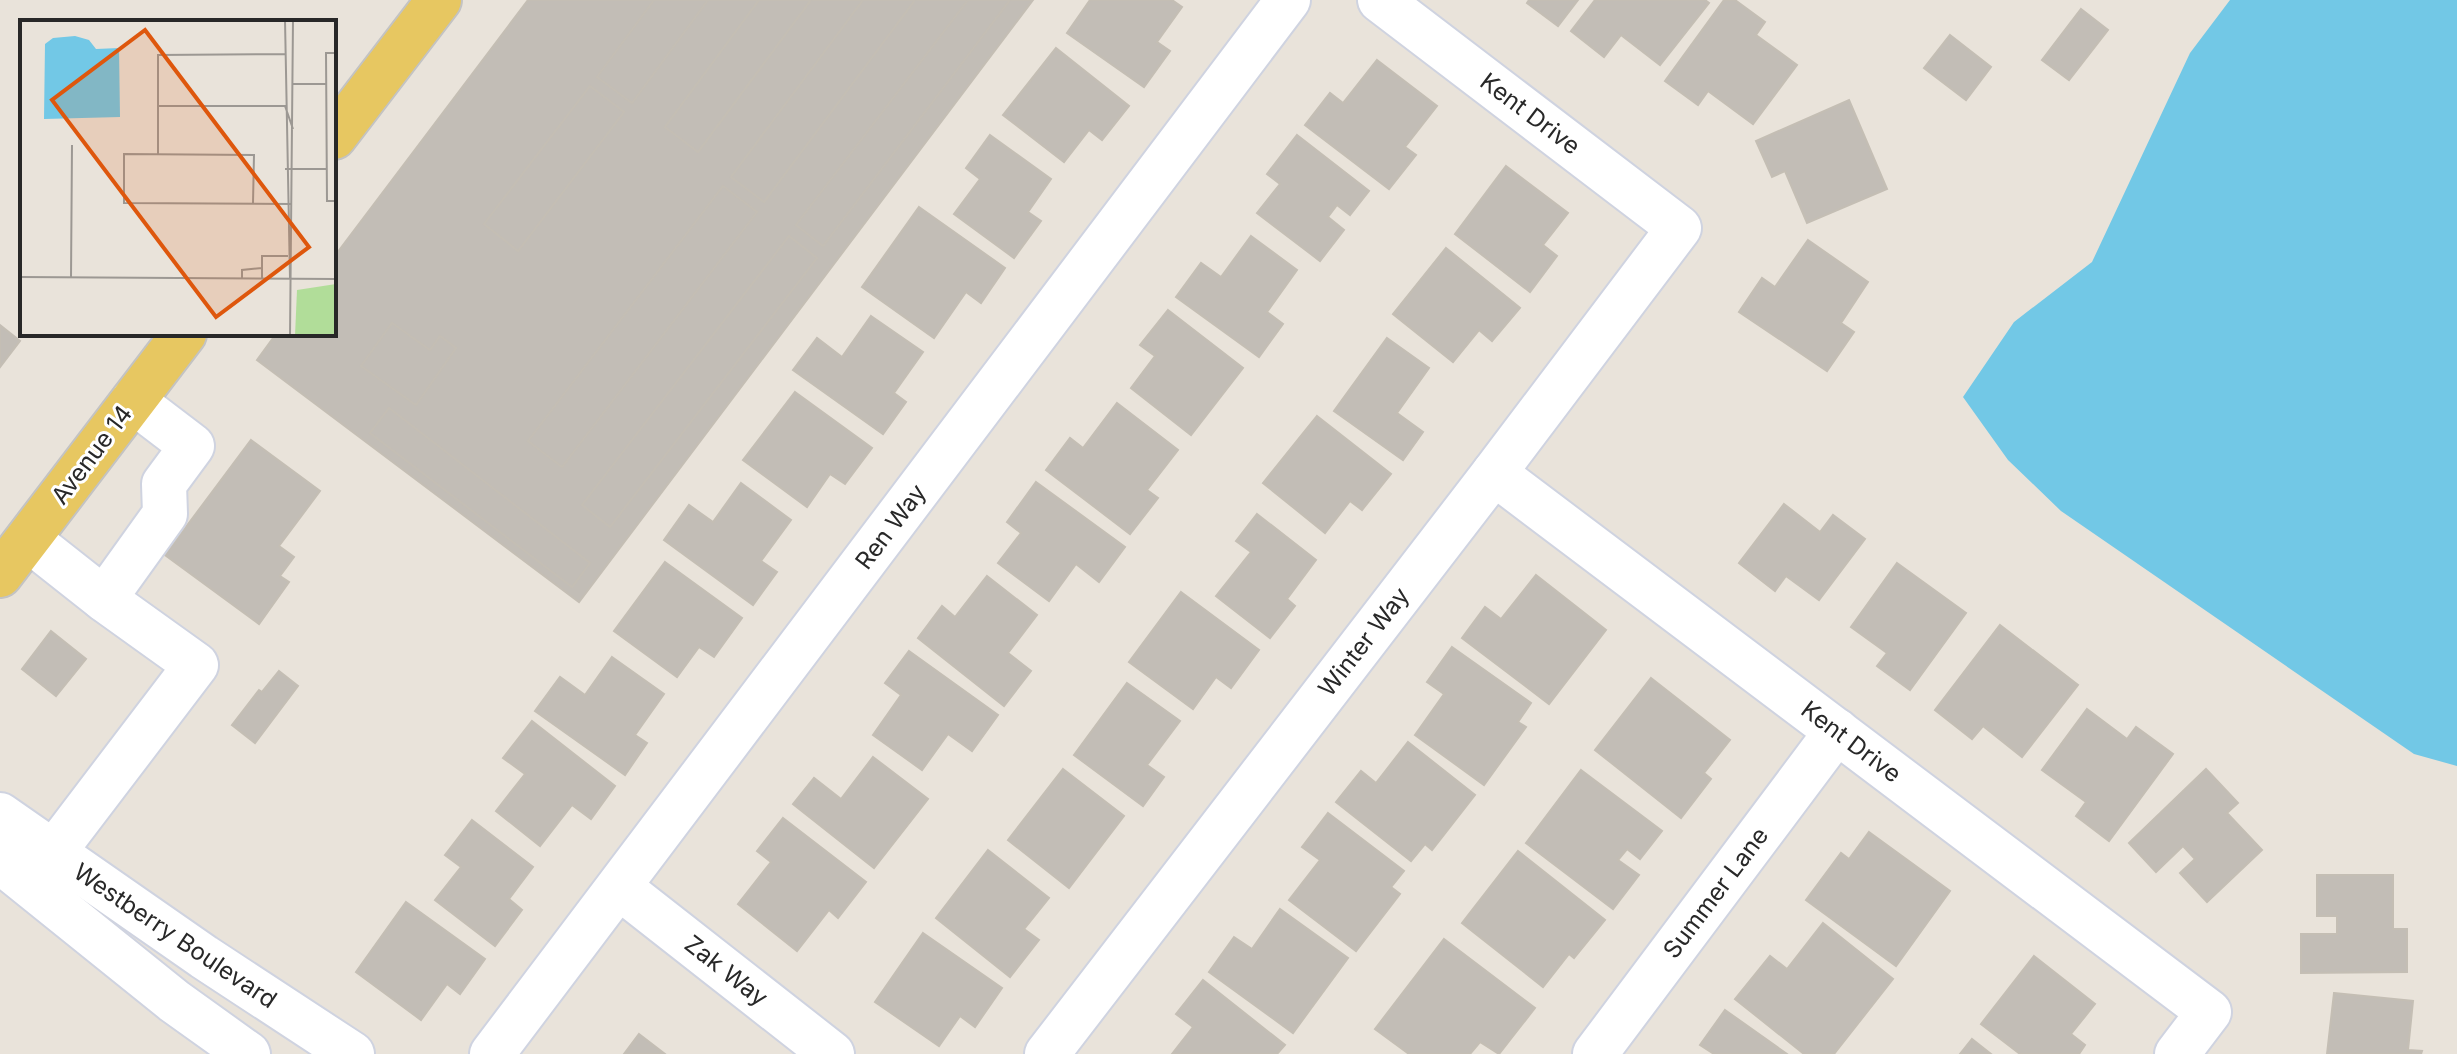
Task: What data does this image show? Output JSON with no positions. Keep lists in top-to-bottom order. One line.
{"streets":{"main road":["Avenue 14"],"street":["Kent Drive","Ren Way","Winter Way","Summer Lane","Westberry Boulevard","Zak Way"]},"crossings":[["Kent Drive","Winter Way"],["Kent Drive","Summer Lane"],["Ren Way","Zak Way"]]}
